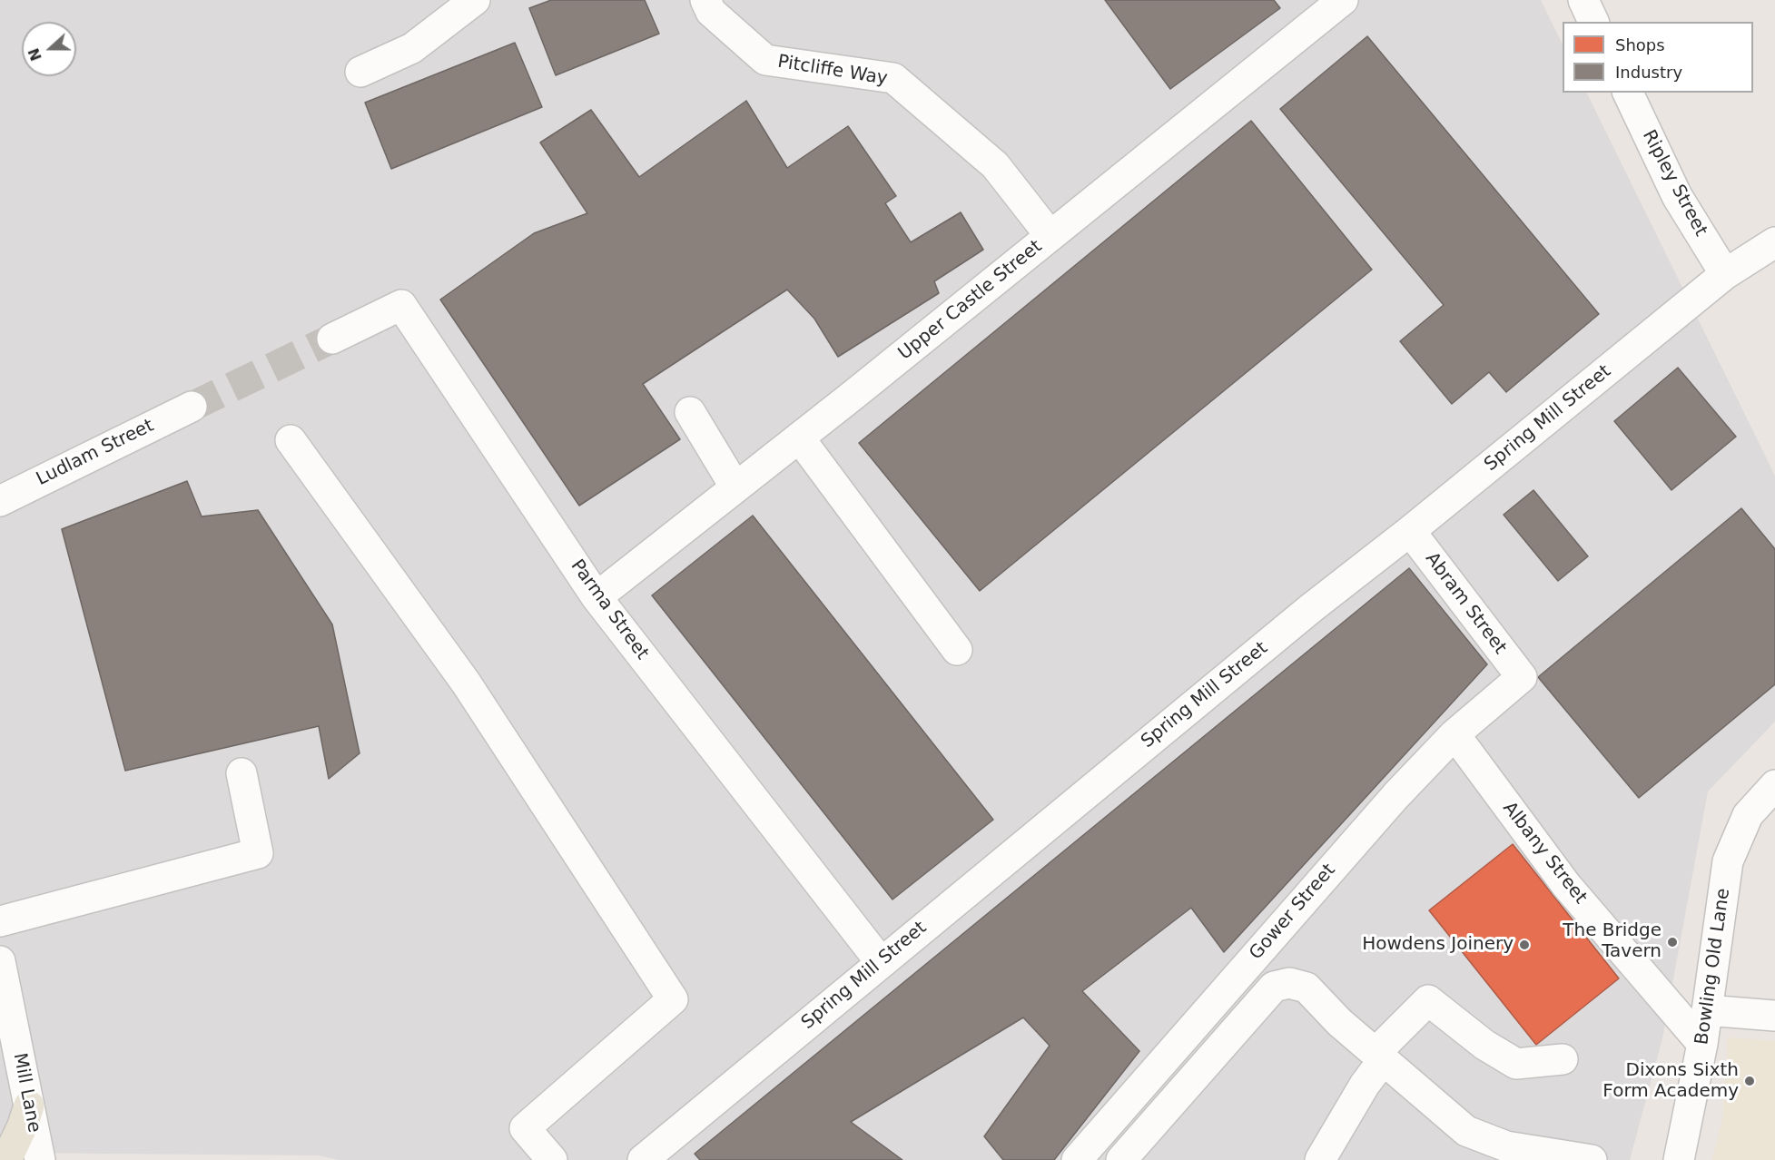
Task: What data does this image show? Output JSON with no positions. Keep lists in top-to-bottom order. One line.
{"streets":{"street":["Pitcliffe Way","Ripley Street","Upper Castle Street","Spring Mill Street","Ludlam Street","Abram Street","Parma Street","Albany Street","Gower Street","Bowling Old Lane","Mill Lane"]},"crossings":[["Pitcliffe Way","Upper Castle Street"],["Ripley Street","Spring Mill Street"],["Upper Castle Street","Parma Street"],["Spring Mill Street","Abram Street"],["Spring Mill Street","Parma Street"],["Abram Street","Gower Street"],["Albany Street","Gower Street"],["Albany Street","Bowling Old Lane"]],"places":["The Bridge Tavern","Howdens Joinery","Dixons Sixth Form Academy"],"legend":["Shops","Industry"],"north":"left"}
